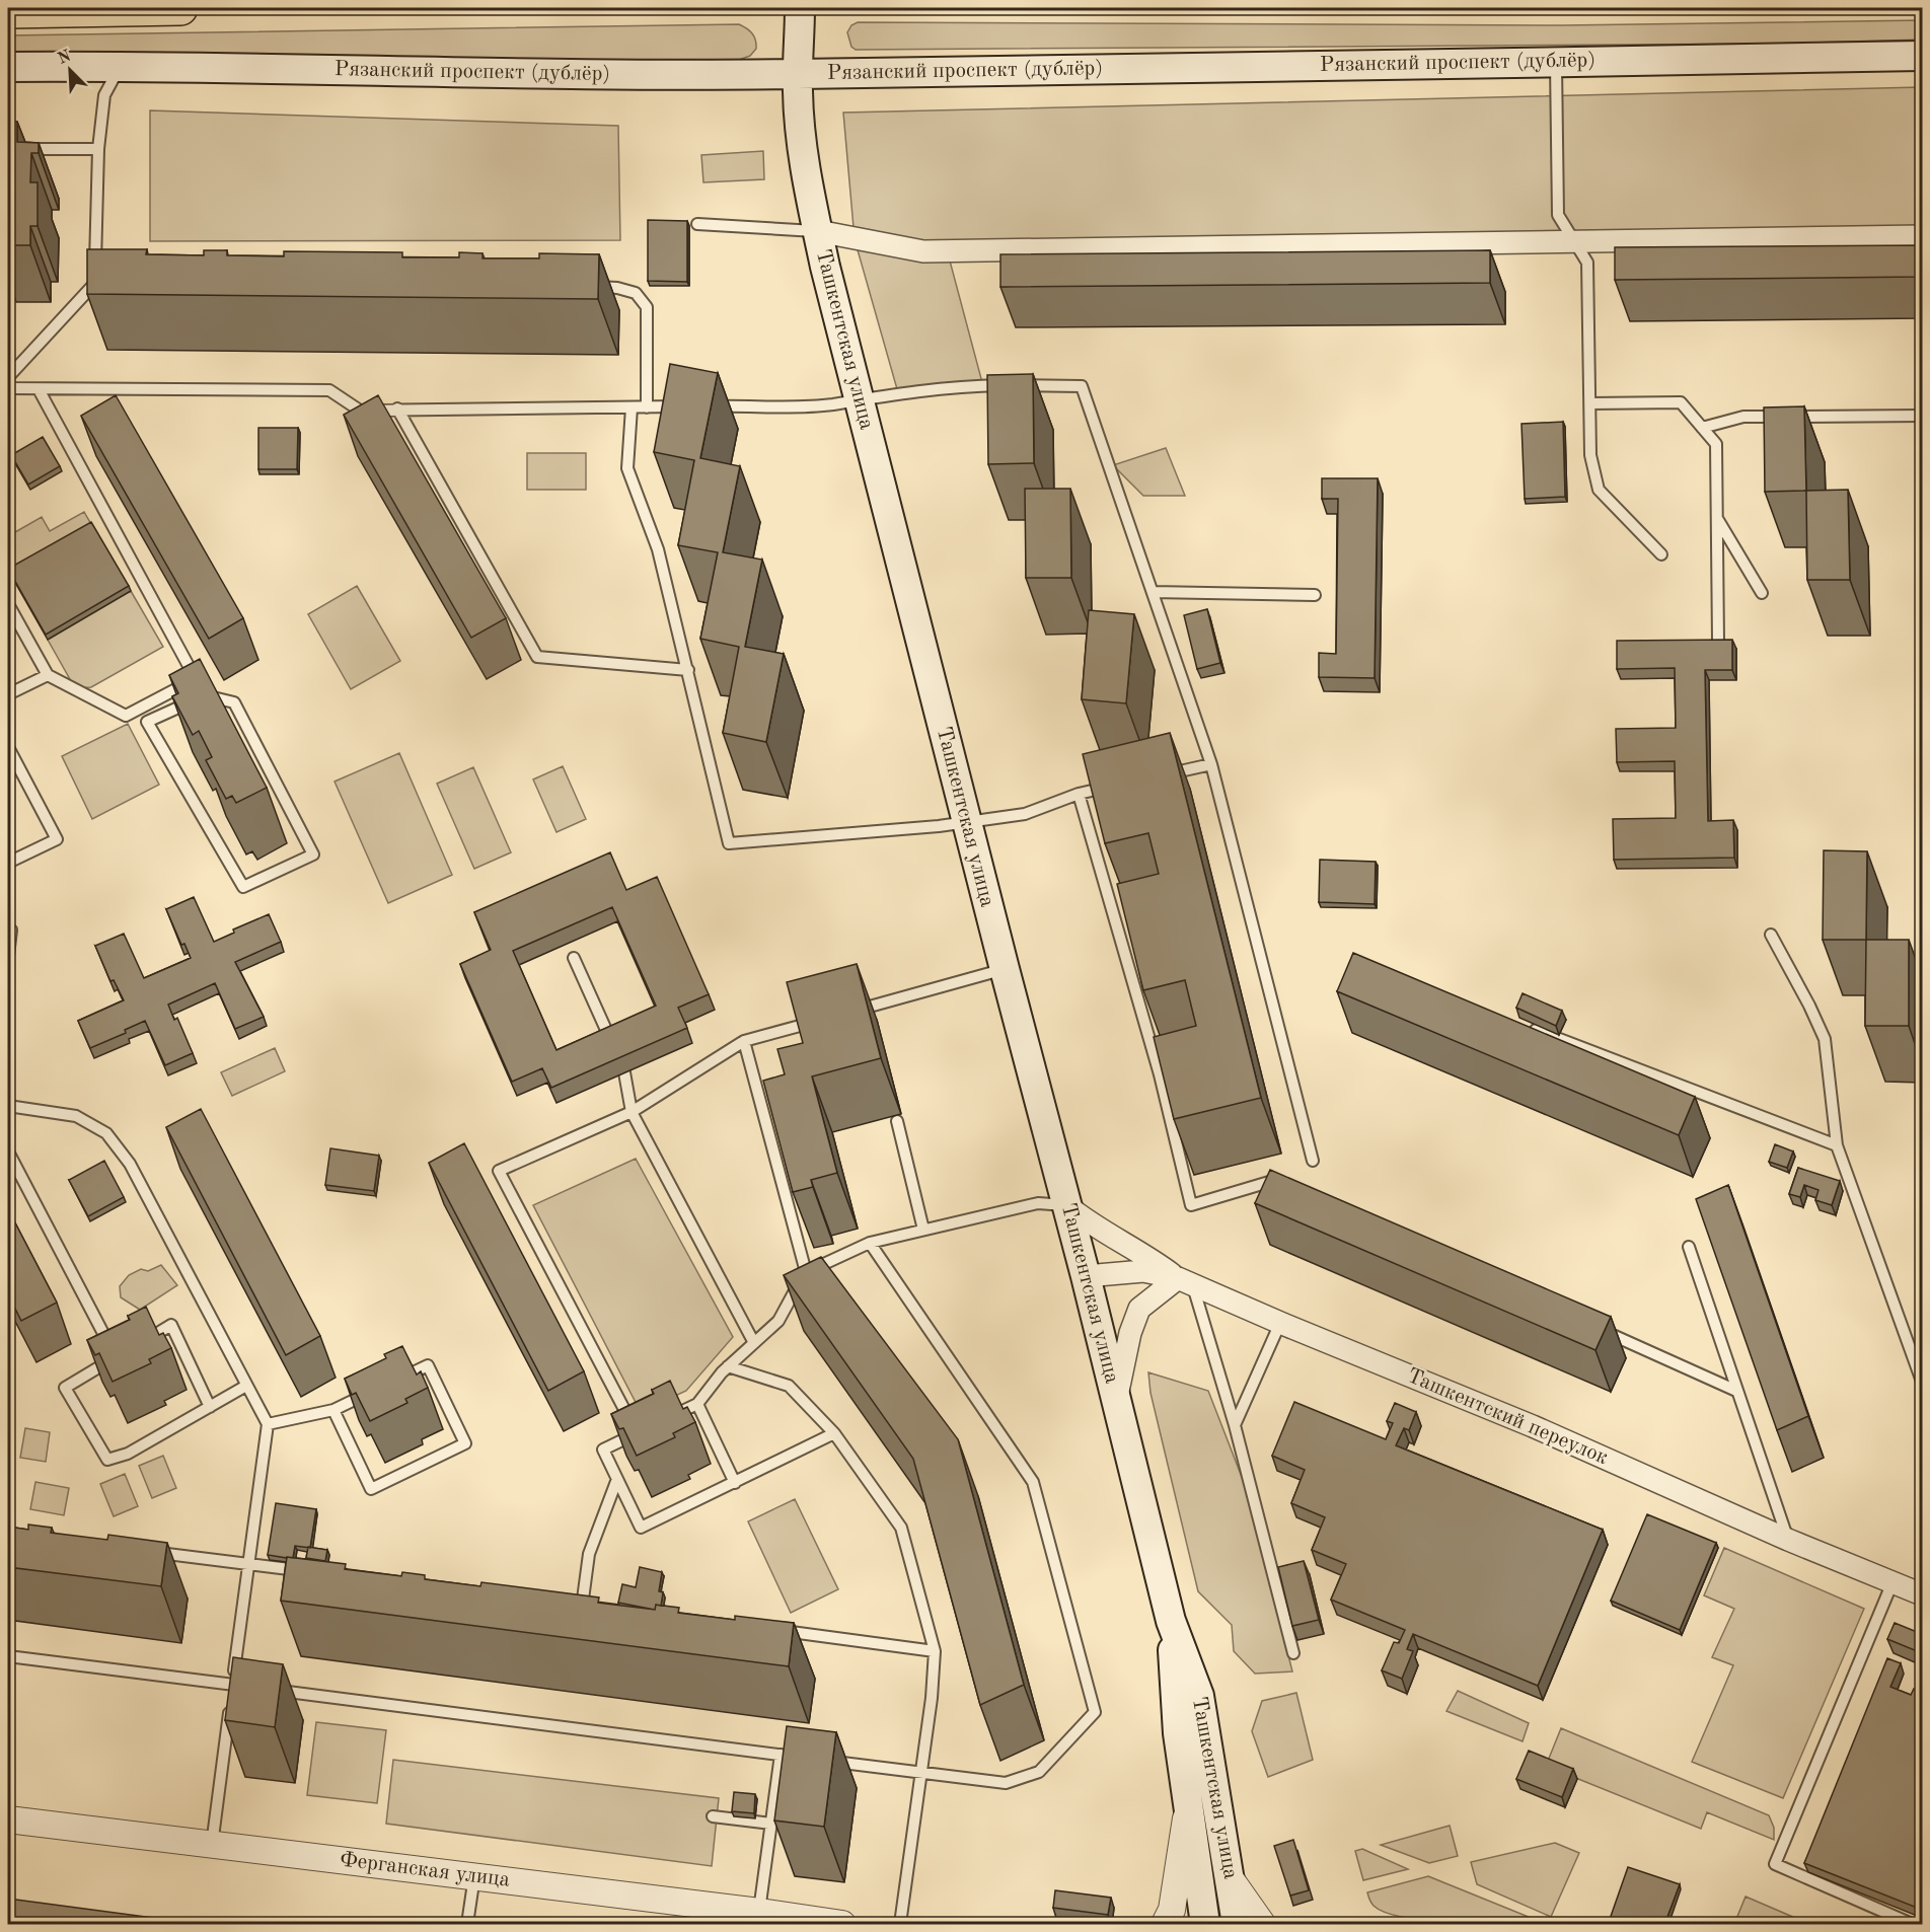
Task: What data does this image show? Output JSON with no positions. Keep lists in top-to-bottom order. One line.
{"streets":{"main road":["Рязанский проспект (дублёр)","Ташкентская улица"],"street":["Ташкентский переулок","Ферганская улица"]},"crossings":[["Рязанский проспект (дублёр)","Ташкентская улица"],["Ташкентская улица","Ташкентский переулок"]],"north":"top left"}
